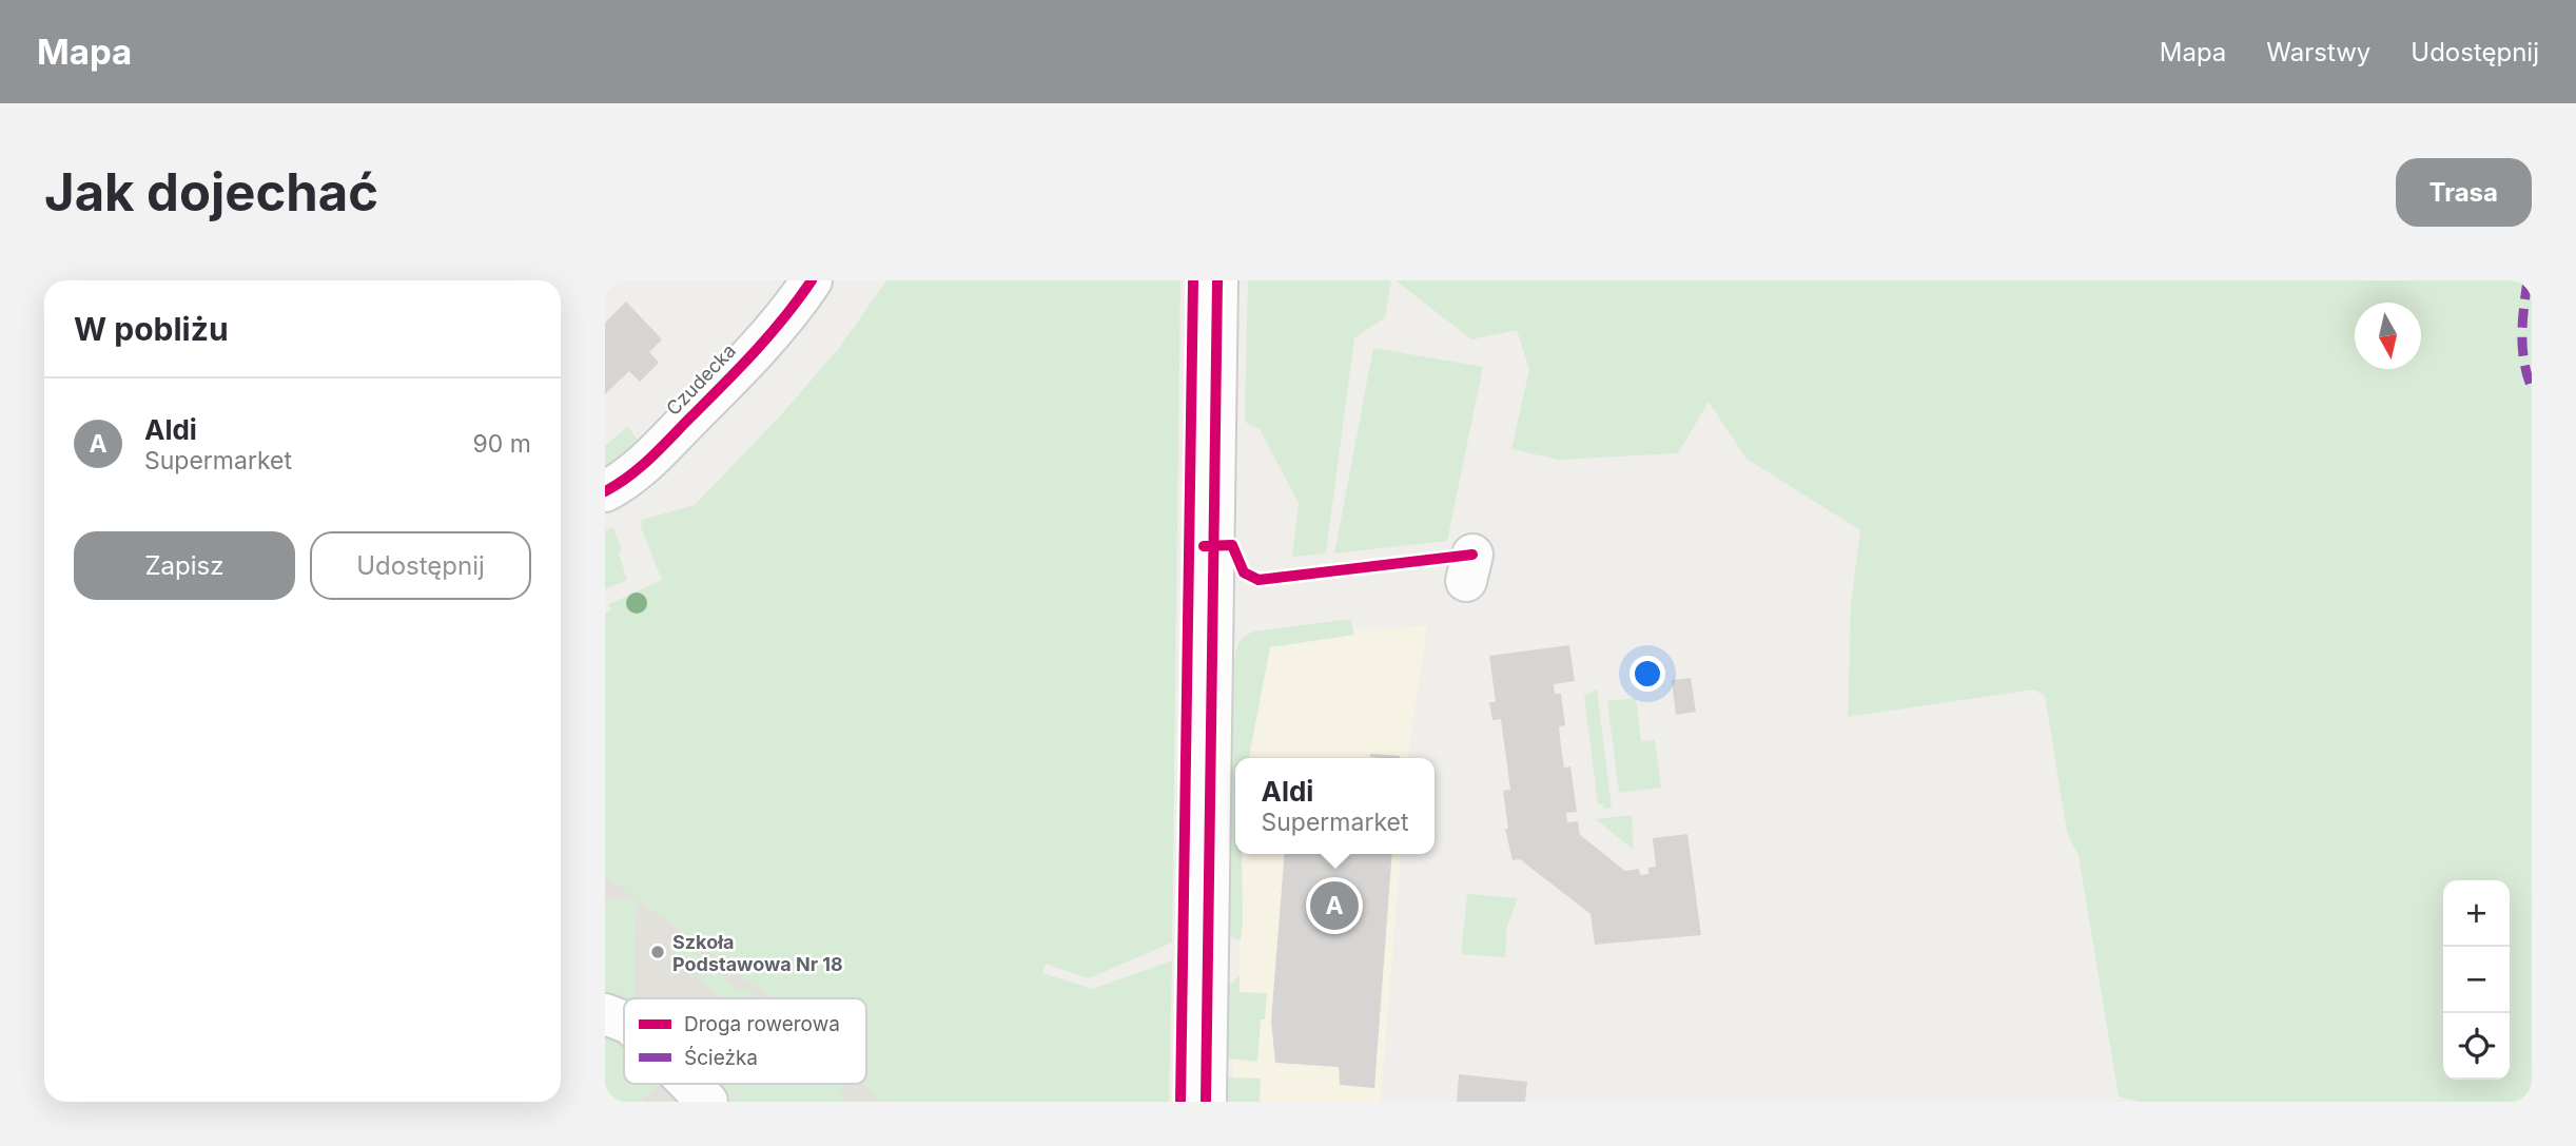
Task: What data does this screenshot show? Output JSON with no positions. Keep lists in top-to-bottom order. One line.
{"streets":{"street":["Czudecka"]},"places":["Szkoła Podstawowa Nr 18"],"legend":["Droga rowerowa","Ścieżka"],"north":"bottom","page":{"header":"Mapa","nav":["Mapa","Warstwy","Udostępnij"],"buttons":["Trasa",["Zapisz","Udostępnij"]],"title":"Jak dojechać","heading":"W pobliżu","list":[{"mark":"A","name":"Aldi","note":"Supermarket","value":"90 m"}],"popup":["Aldi","Supermarket"],"pins":"A","map_buttons":["+","−"]}}
